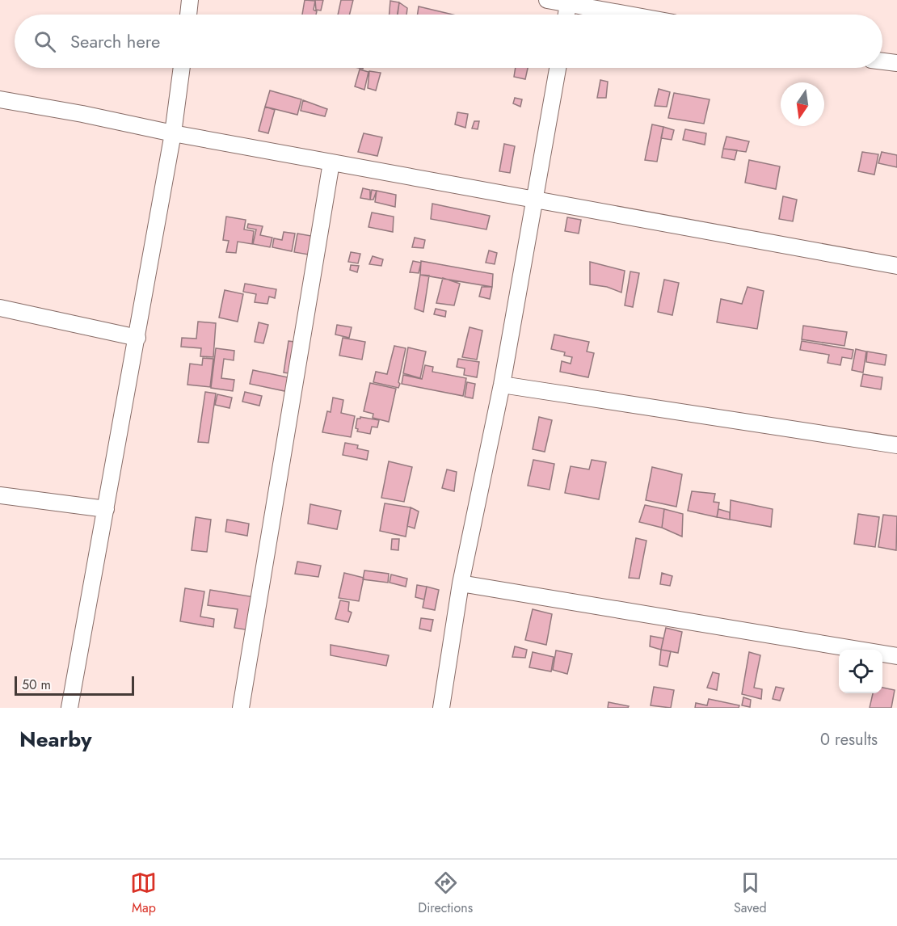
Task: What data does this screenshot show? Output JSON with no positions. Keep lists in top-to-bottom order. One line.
{"scale_bar":"50 m","north":"bottom","page":{"search":"Search here","scale":"50 m","heading":["Nearby","0 results"],"nav":["Map","Directions","Saved"]}}
